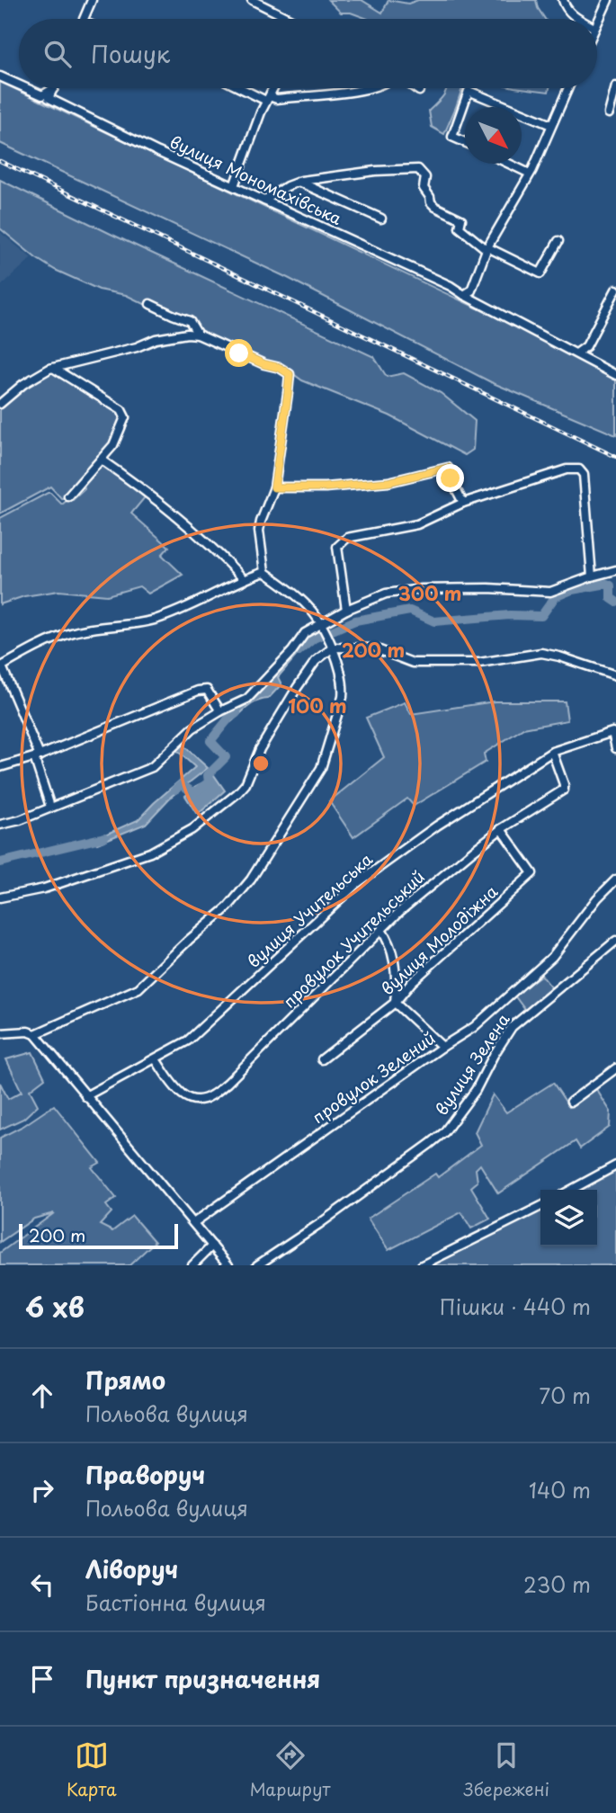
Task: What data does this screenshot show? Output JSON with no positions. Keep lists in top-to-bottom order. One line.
{"streets":{"street":["вулиця Мономахівська","вулиця Учительська","провулок Учительський","вулиця Молодіжна","вулиця Зелена","провулок Зелений"]},"crossings":[["вулиця Учительська","провулок Учительський"],["провулок Учительський","вулиця Молодіжна"]],"scale_bar":"200 m","north":"bottom right","page":{"search":"Пошук","scale":"200 m","heading":["6 хв","Пішки · 440 m"],"list":[["Прямо","Польова вулиця","70 m"],["Праворуч","Польова вулиця","140 m"],["Ліворуч","Бастіонна вулиця","230 m"],"Пункт призначення"],"nav":["Карта","Маршрут","Збережені"]},"rings":["300 m","200 m","100 m"]}
